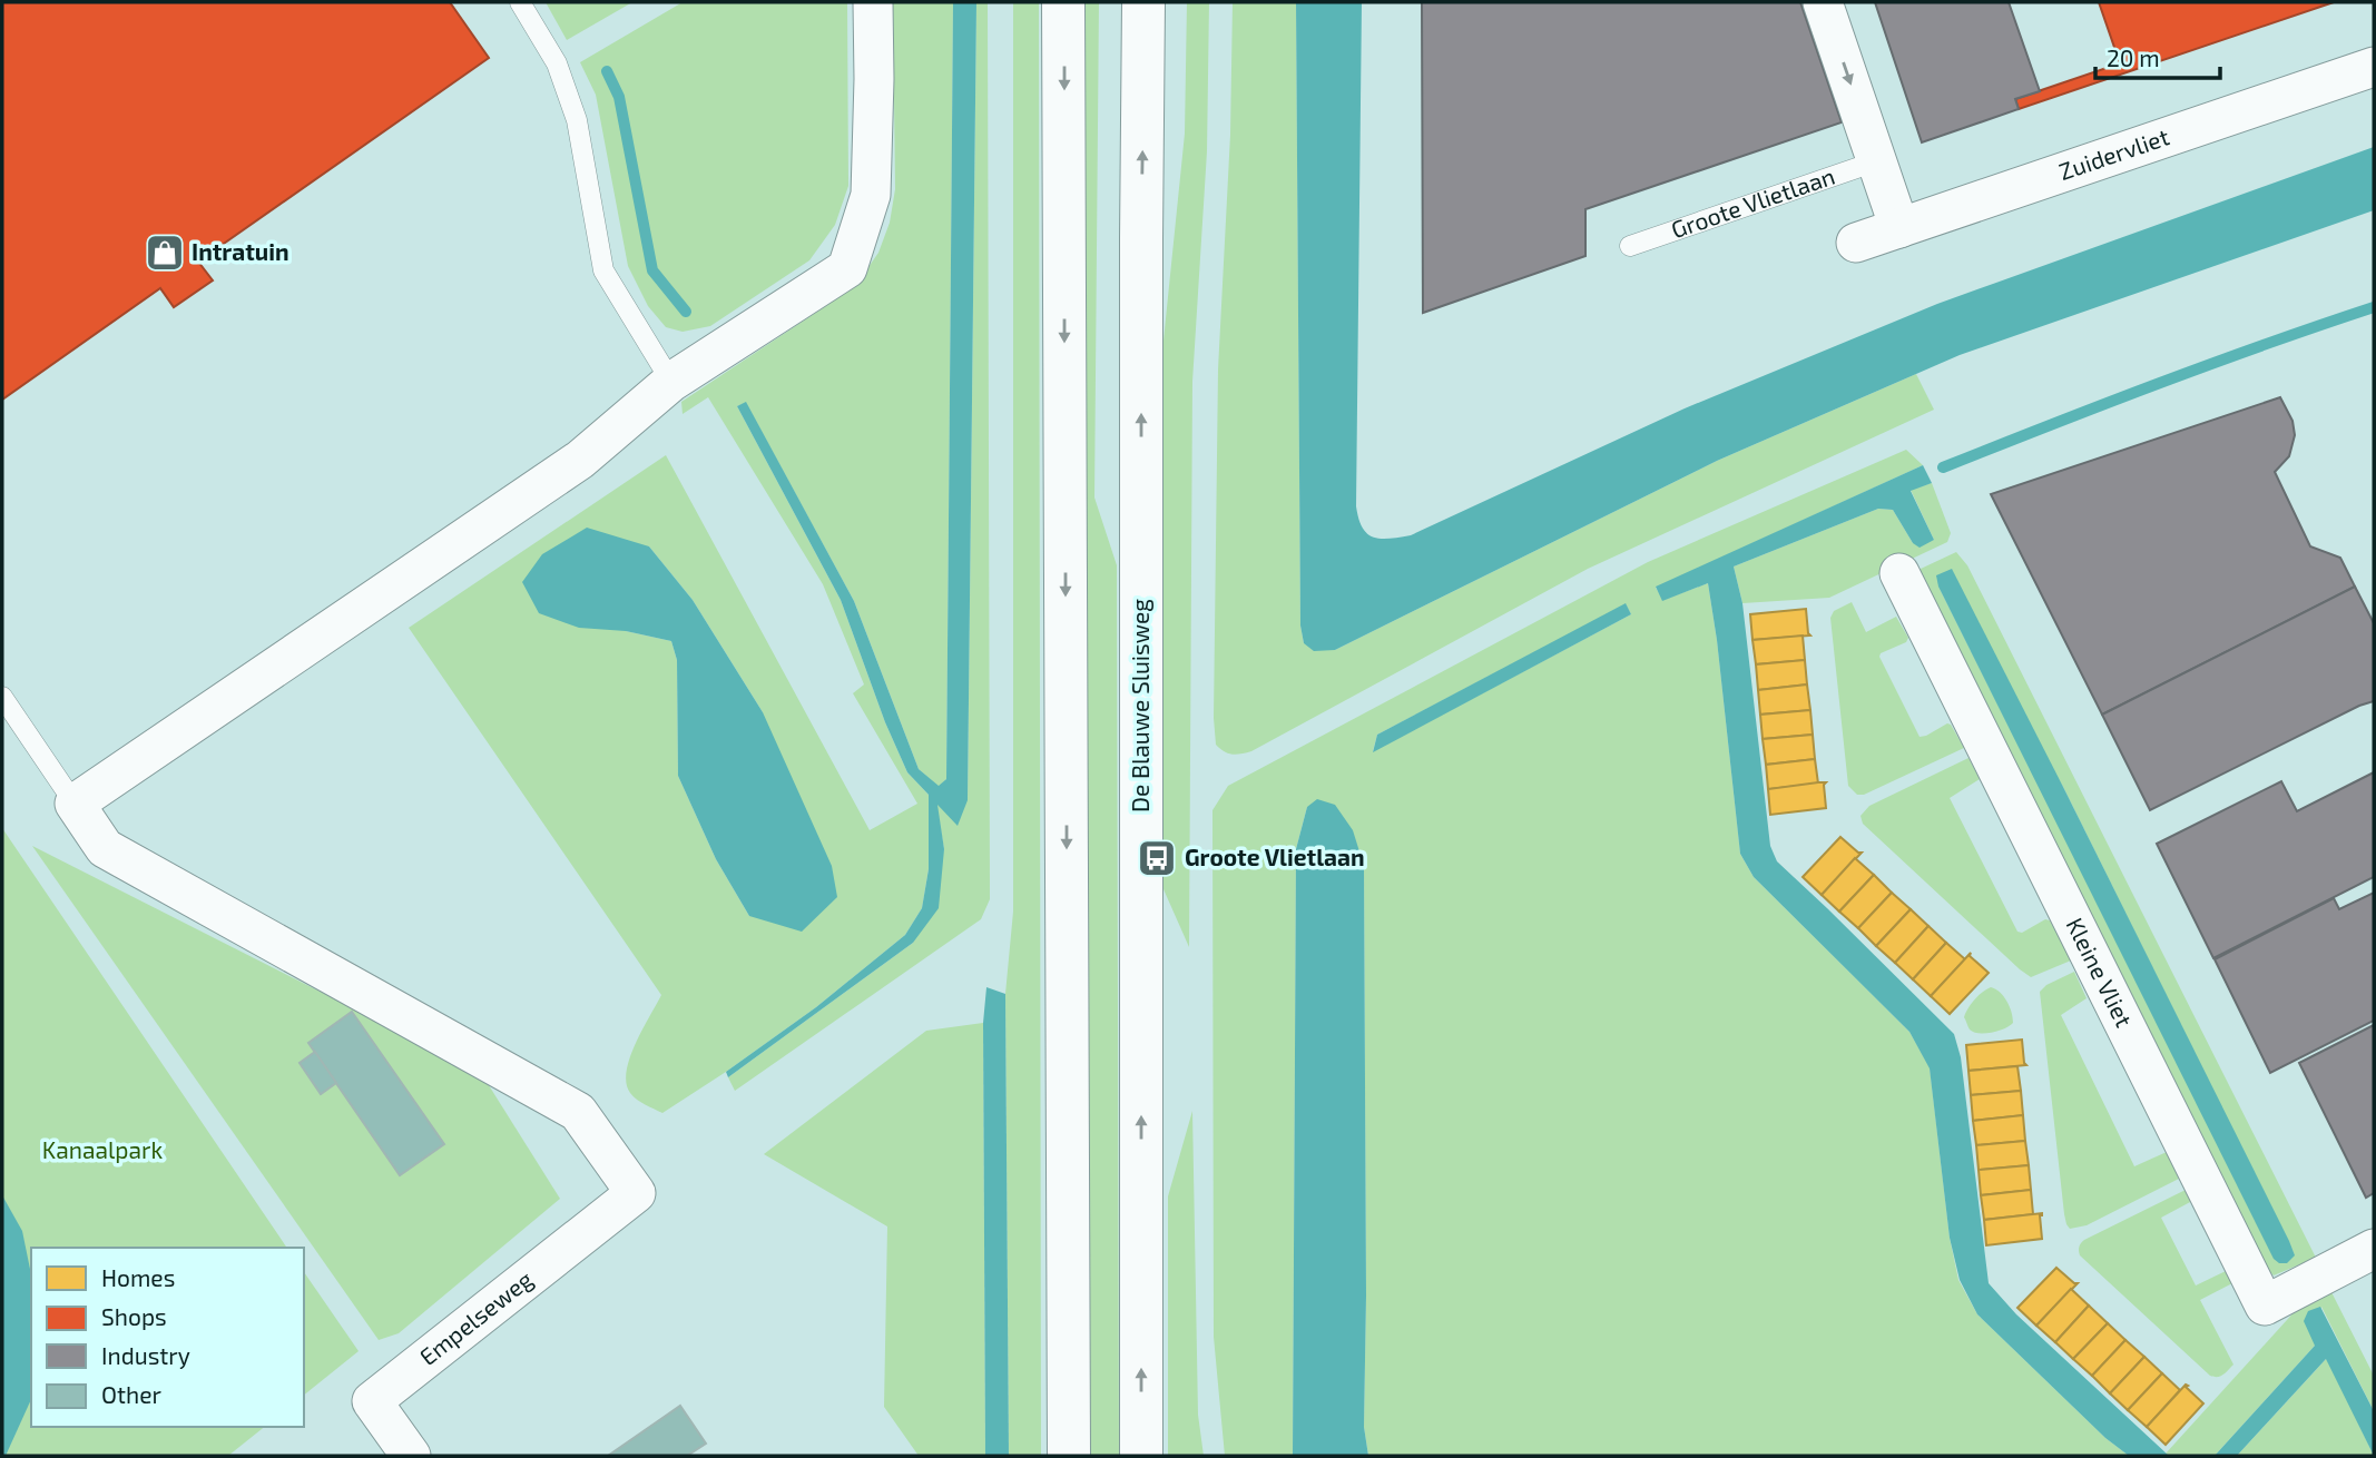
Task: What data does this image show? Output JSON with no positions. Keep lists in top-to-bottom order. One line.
{"streets":{"main road":["De Blauwe Sluisweg"],"street":["Zuidervliet","Kleine Vliet","Empelseweg"],"lane":["Groote Vlietlaan"]},"parks":["Kanaalpark"],"places":{"shop":["Intratuin"],"bus stop":["Groote Vlietlaan"]},"legend":["Homes","Shops","Industry","Other"],"scale_bar":"20 m"}
